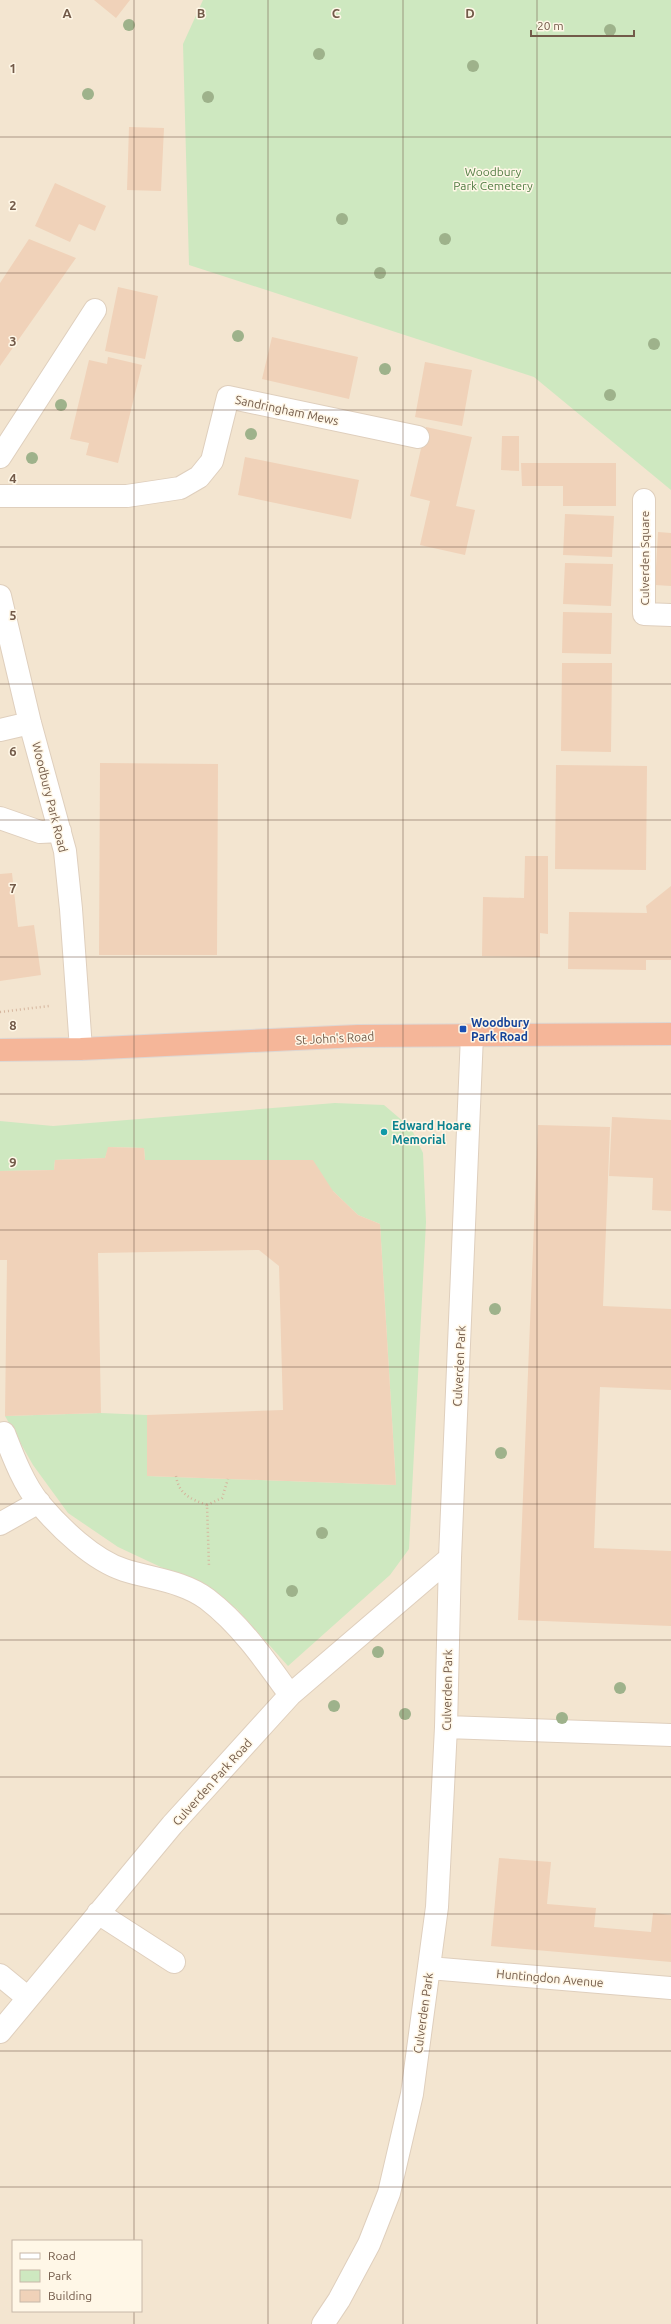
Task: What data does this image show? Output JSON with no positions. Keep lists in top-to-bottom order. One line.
{"streets":{"highway":["St John's Road"],"street":["Sandringham Mews","Culverden Square","Woodbury Park Road","Culverden Park","Culverden Park Road","Huntingdon Avenue"]},"crossings":[["Woodbury Park Road","St John's Road"],["St John's Road","Culverden Park"],["Culverden Park","Culverden Park Road"],["Culverden Park","Huntingdon Avenue"]],"parks":["Woodbury Park Cemetery"],"places":{"transit":["Woodbury Park Road"],"other":["Edward Hoare Memorial"]},"legend":["Road","Park","Building"],"scale_bar":"20 m","grid":{"columns":["A","B","C","D"],"rows":["1","2","3","4","5","6","7","8","9"]}}
